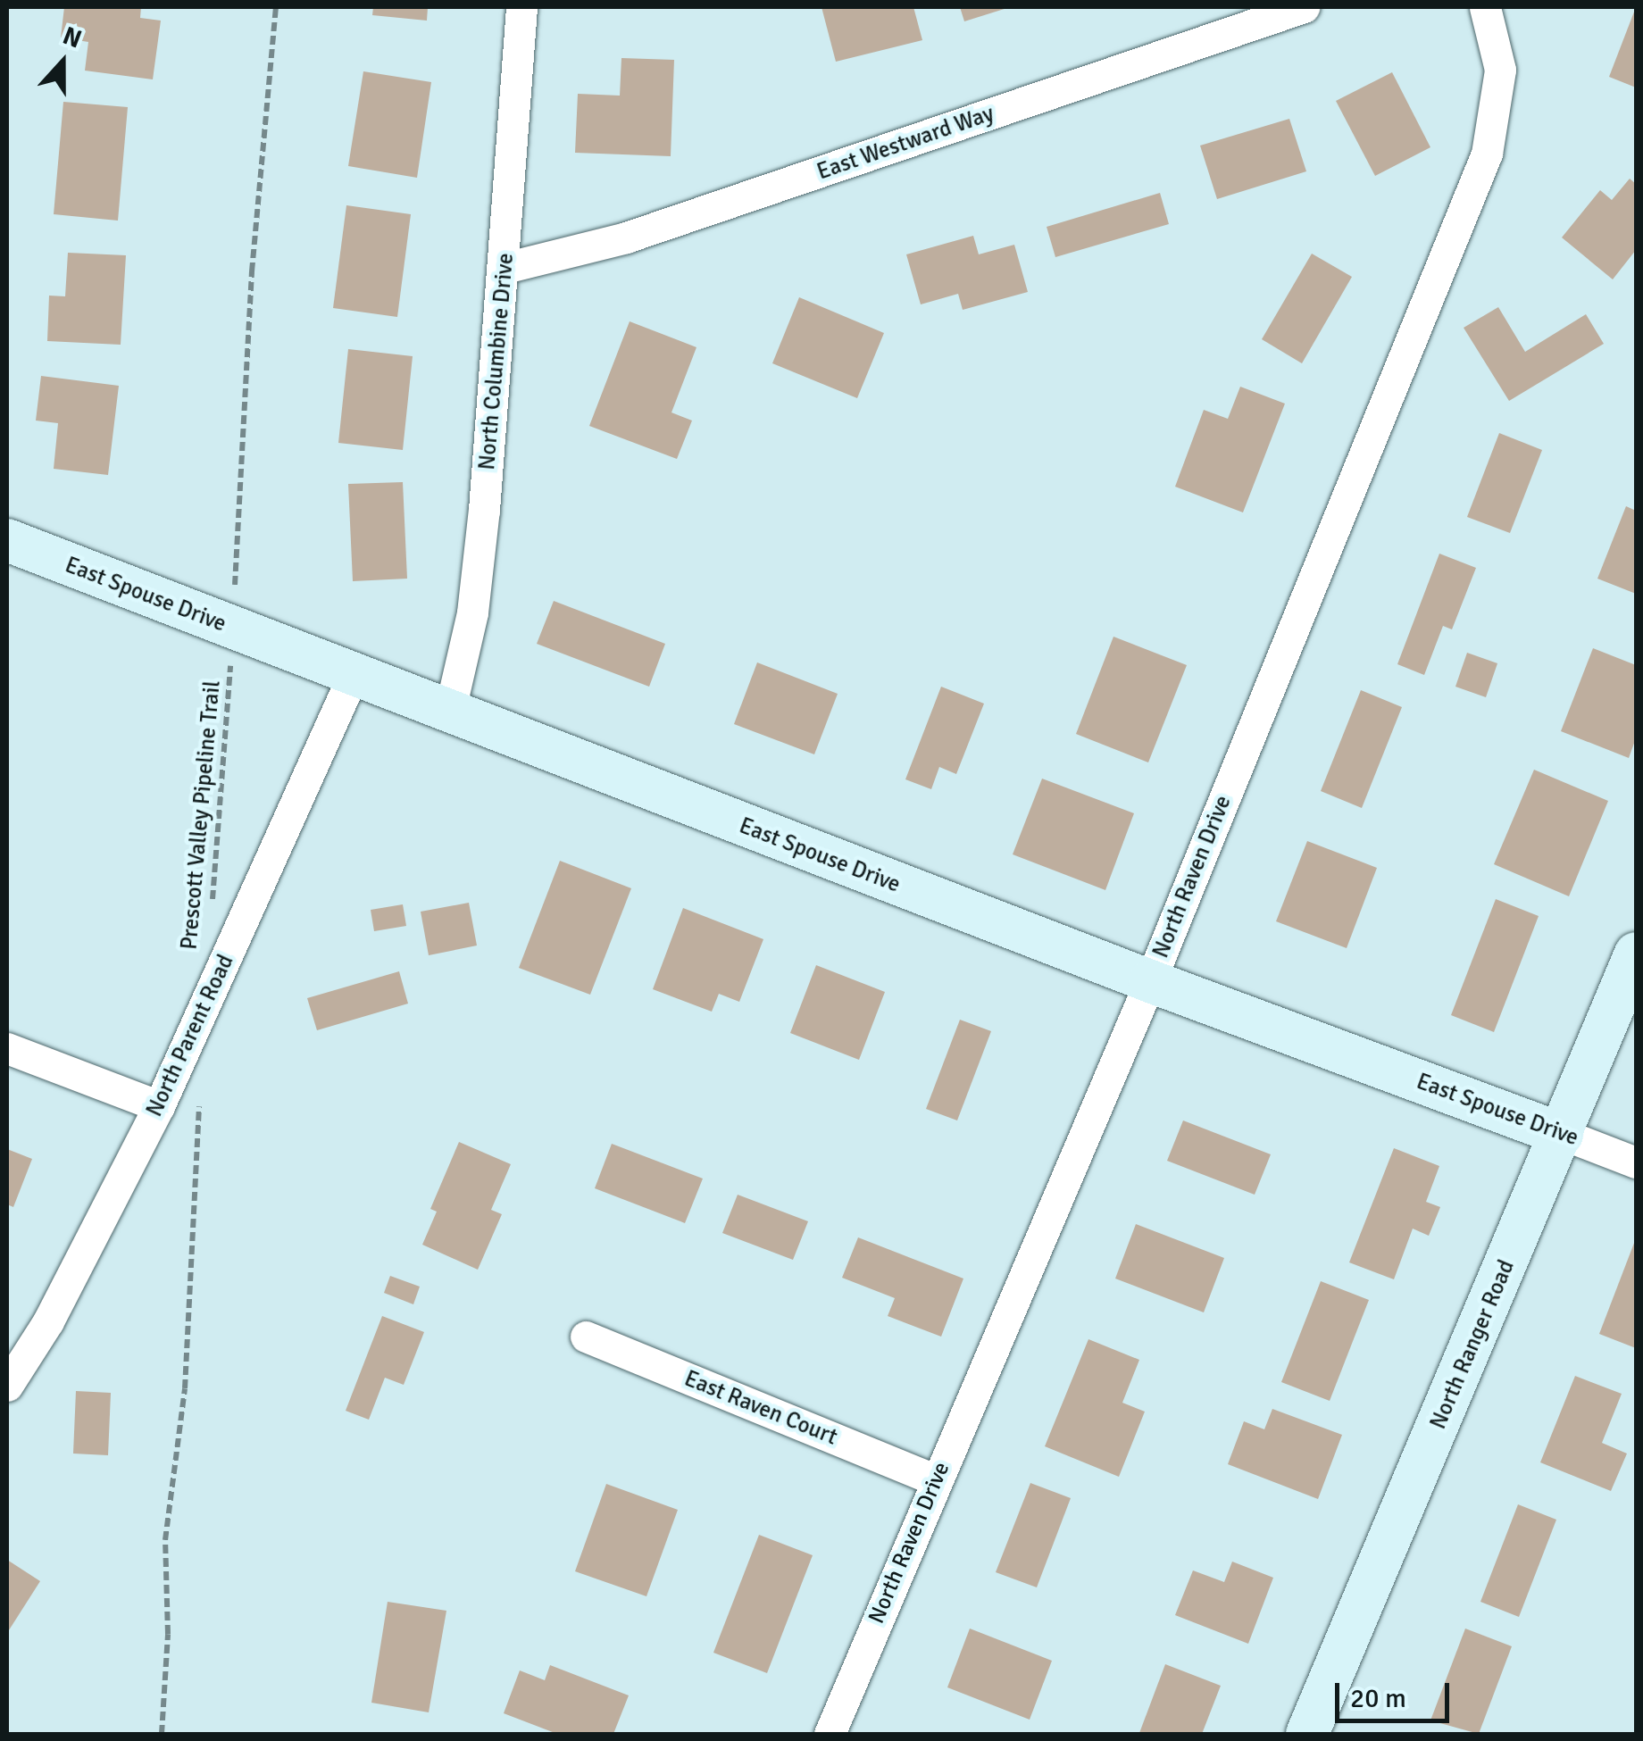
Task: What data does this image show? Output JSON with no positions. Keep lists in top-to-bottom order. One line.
{"streets":{"street":["East Westward Way","North Columbine Drive","East Spouse Drive","North Raven Drive","North Parent Road","North Ranger Road","East Raven Court"],"path":["Prescott Valley Pipeline Trail"]},"crossings":[["East Westward Way","North Columbine Drive"],["North Columbine Drive","East Spouse Drive"],["East Spouse Drive","Prescott Valley Pipeline Trail"],["East Spouse Drive","North Raven Drive"],["East Spouse Drive","North Parent Road"],["East Spouse Drive","North Ranger Road"],["North Raven Drive","East Raven Court"]],"scale_bar":"20 m","north":"top"}
